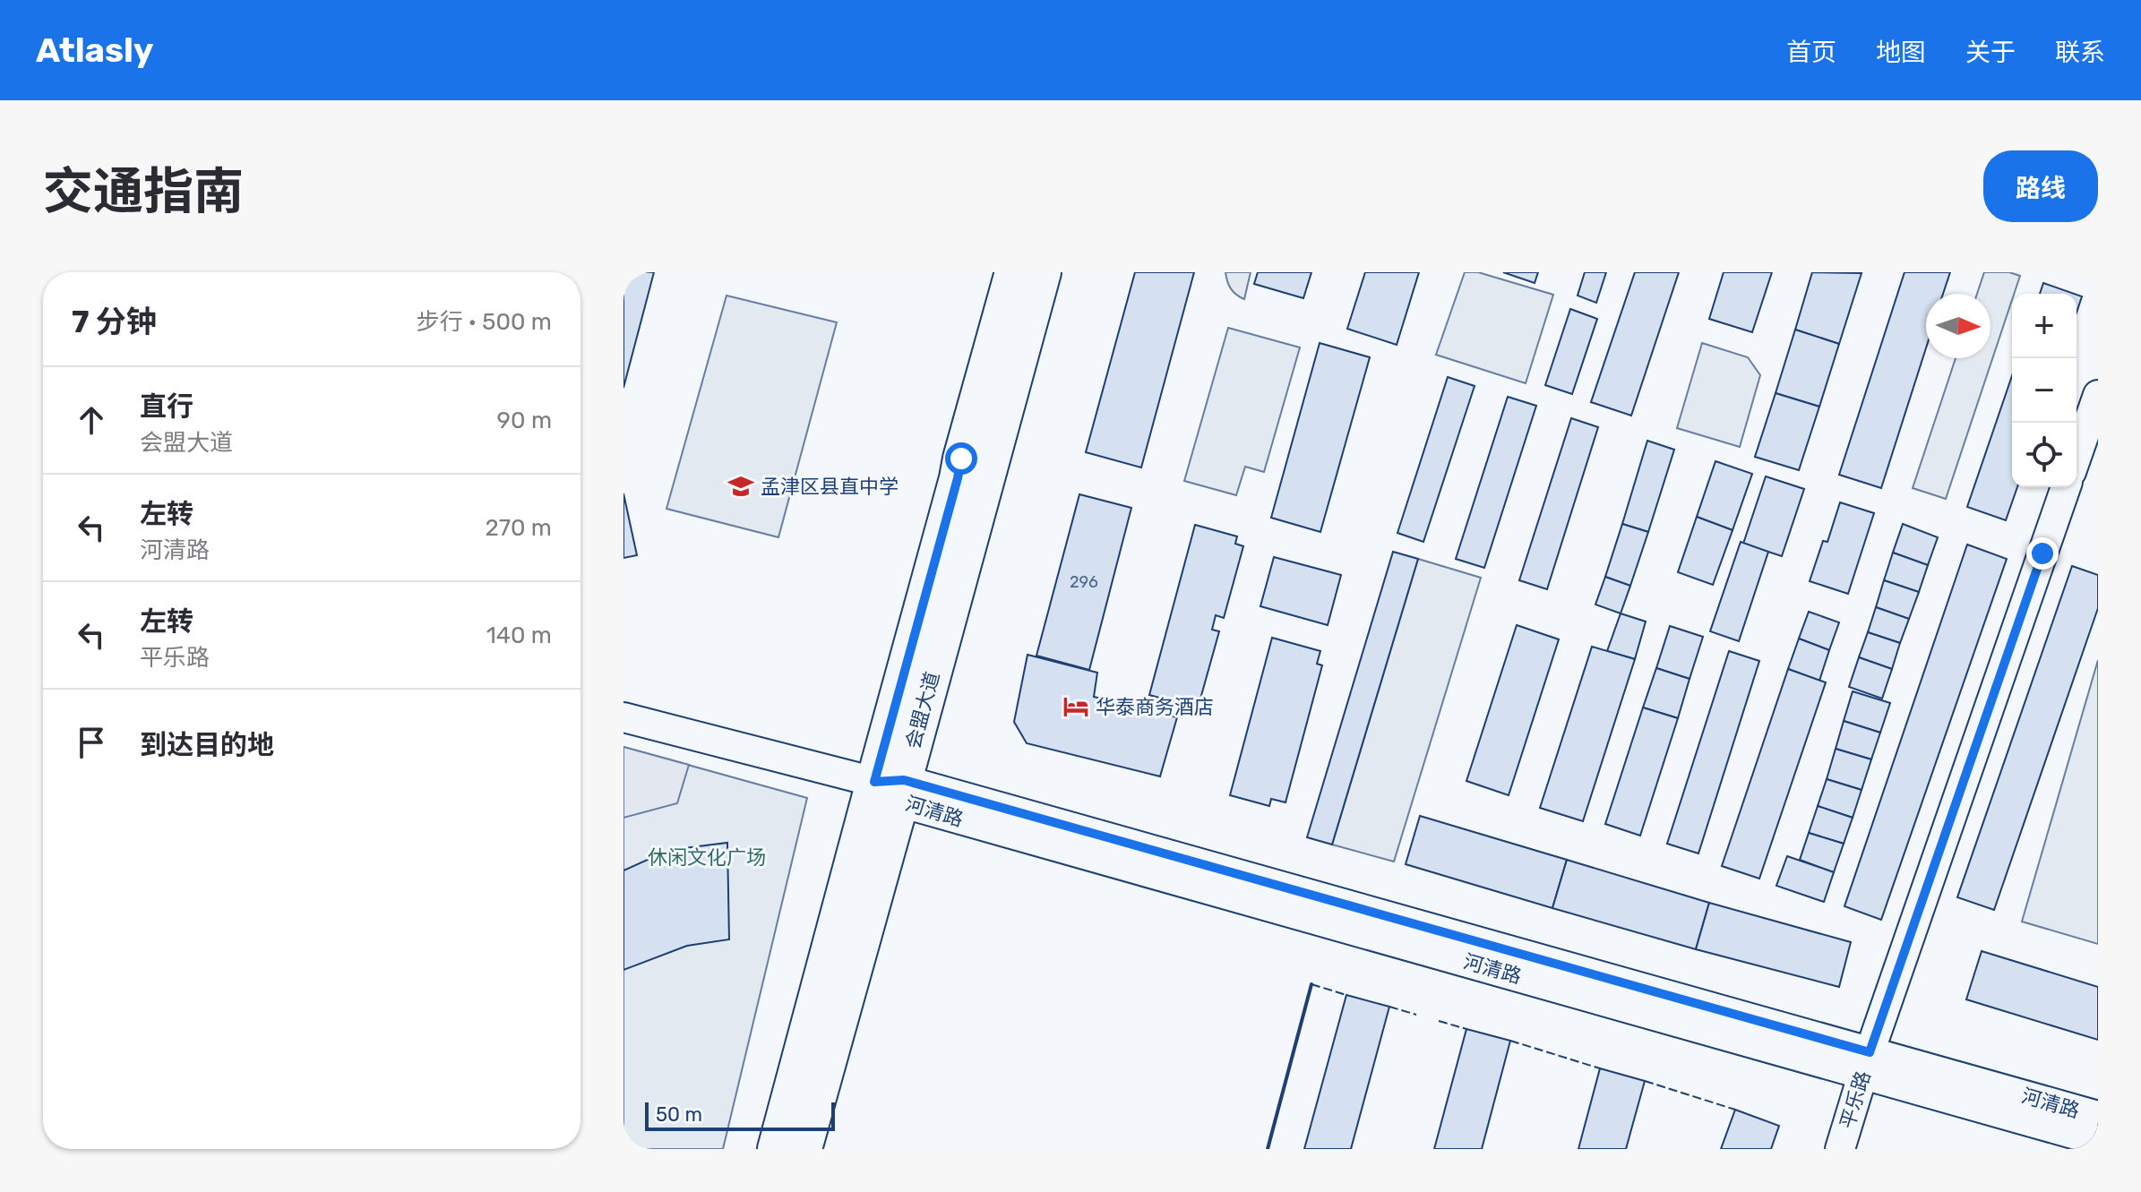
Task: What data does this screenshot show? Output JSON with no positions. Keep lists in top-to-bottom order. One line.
{"streets":{"main road":["会盟大道"],"street":["河清路","平乐路"]},"crossings":[["会盟大道","河清路"],["河清路","平乐路"]],"parks":["休闲文化广场"],"places":{"school or university":["孟津区县直中学"],"hotel":["华泰商务酒店"]},"house_numbers":["296"],"scale_bar":"50 m","north":"right","page":{"header":"Atlasly","nav":["首页","地图","关于","联系"],"title":"交通指南","buttons":"路线","heading":["7 分钟","步行 · 500 m"],"map_buttons":["+","−"],"list":[["直行","会盟大道","90 m"],["左转","河清路","270 m"],["左转","平乐路","140 m"],"到达目的地"],"scale":"50 m"}}
